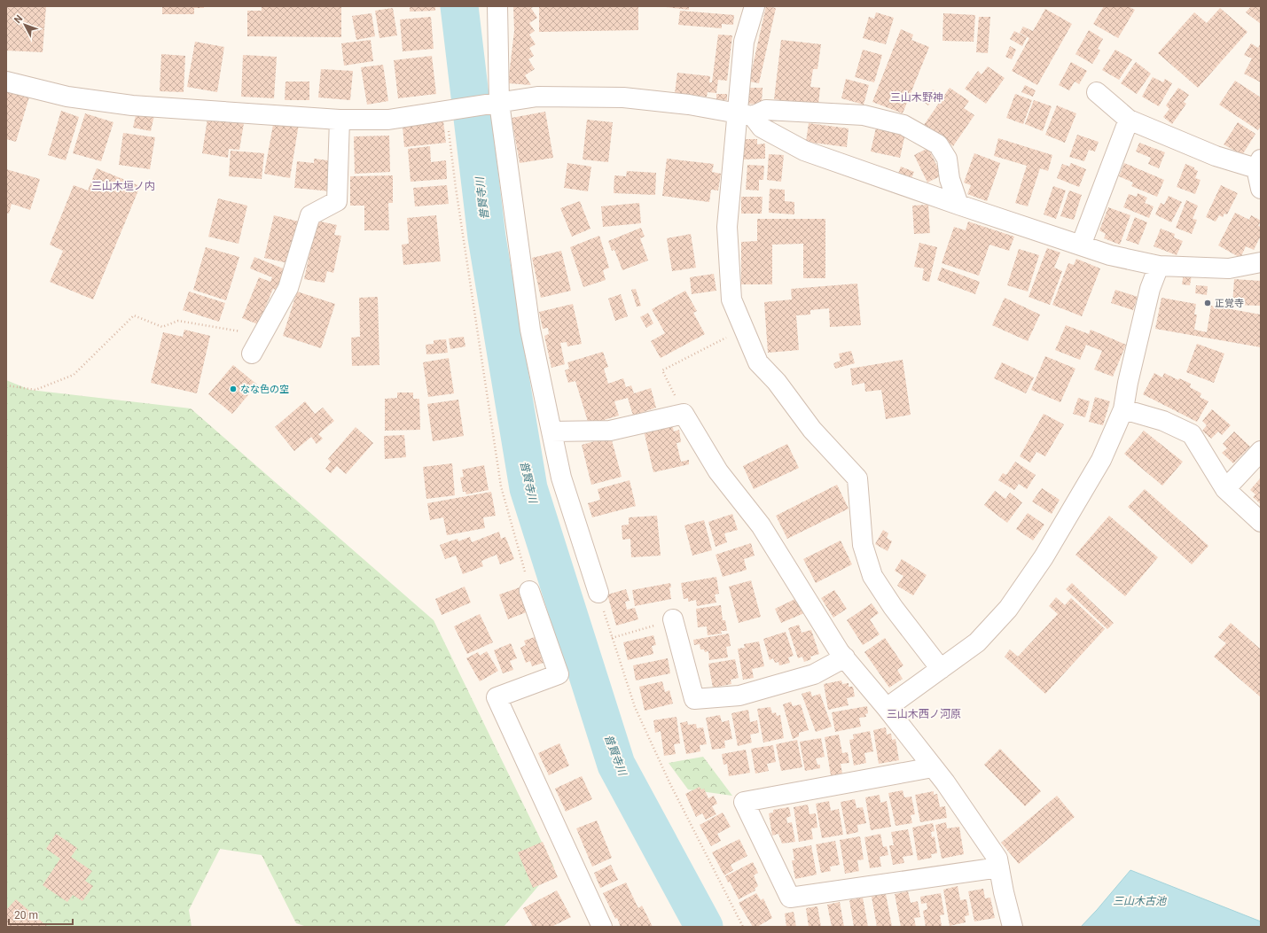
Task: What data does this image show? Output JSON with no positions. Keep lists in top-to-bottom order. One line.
{"districts":["三山木野神","三山木垣ノ内","三山木西ノ河原"],"water":["普賢寺川","三山木古池"],"places":["正覚寺","なな色の空"],"scale_bar":"20 m","north":"top left"}
